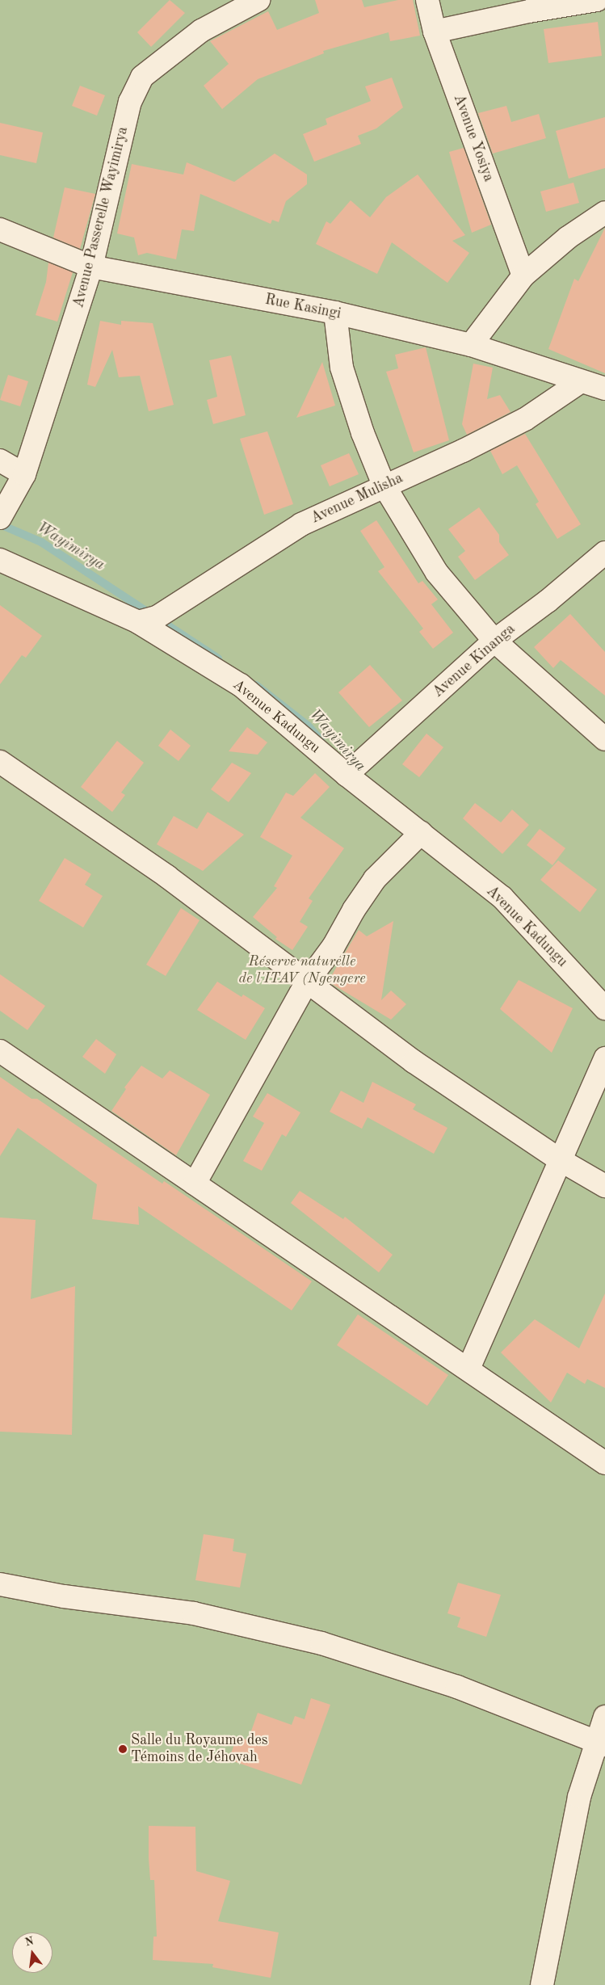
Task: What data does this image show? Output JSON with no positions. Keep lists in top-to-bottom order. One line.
{"streets":{"street":["Avenue Yosiya","Avenue Passerelle Wayimirya","Rue Kasingi","Avenue Mulisha","Avenue Kinanga","Avenue Kadungu"]},"crossings":[["Avenue Passerelle Wayimirya","Rue Kasingi"],["Rue Kasingi","Avenue Mulisha"],["Avenue Mulisha","Avenue Kadungu"],["Avenue Kinanga","Avenue Kadungu"]],"water":["Wayimirya"],"parks":["Réserve naturelle de l'ITAV (Ngengere"],"places":["Salle du Royaume des Témoins de Jéhovah"],"north":"top"}
